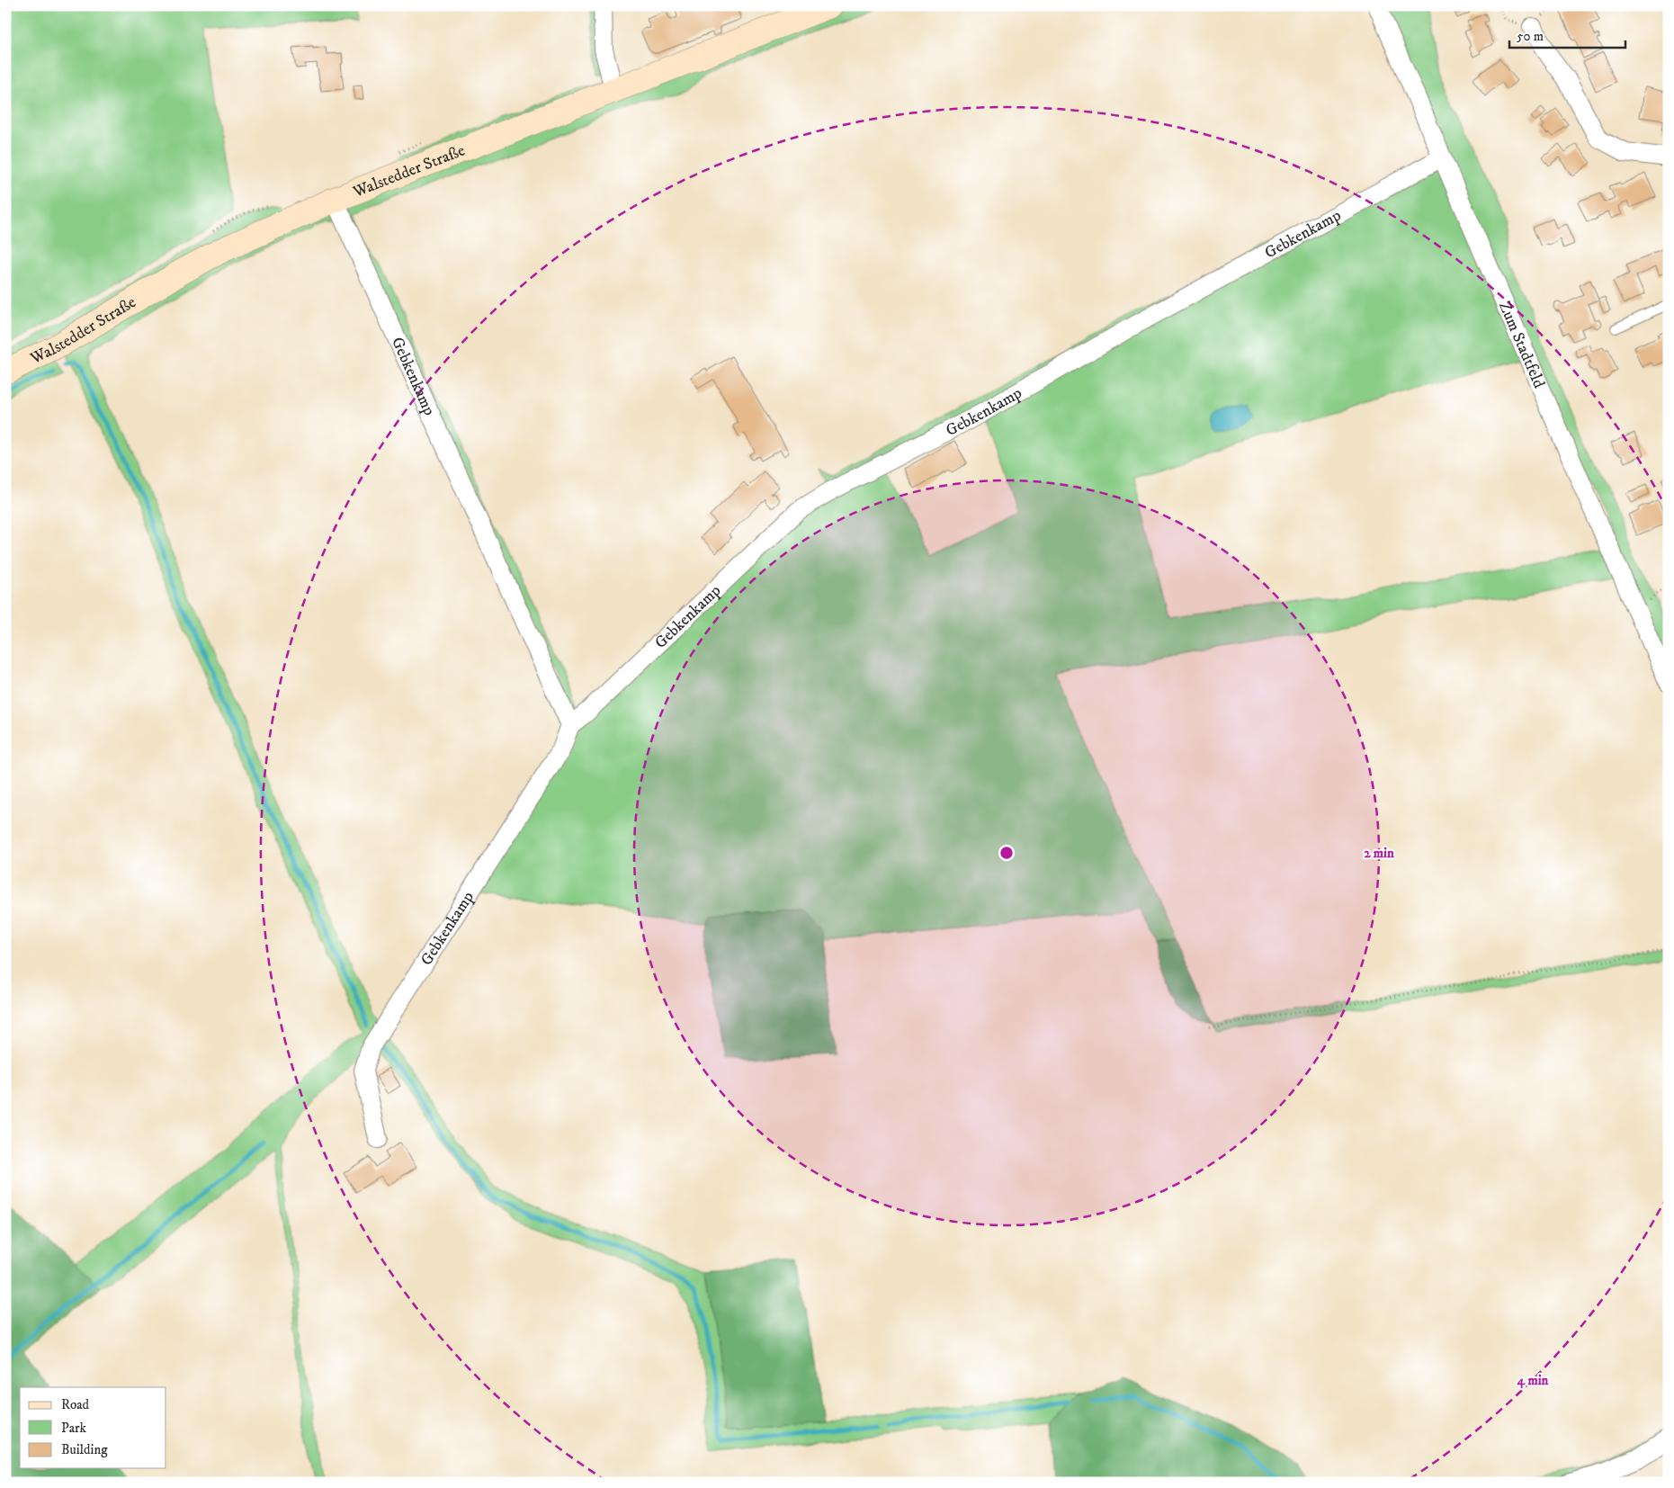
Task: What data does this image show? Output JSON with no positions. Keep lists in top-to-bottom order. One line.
{"streets":{"main road":["Walstedder Straße"],"street":["Gebkenkamp","Zum Stadtfeld"]},"crossings":[["Walstedder Straße","Gebkenkamp"],["Gebkenkamp","Zum Stadtfeld"]],"legend":["Road","Park","Building"],"scale_bar":"50 m","rings":["2 min","4 min"]}
